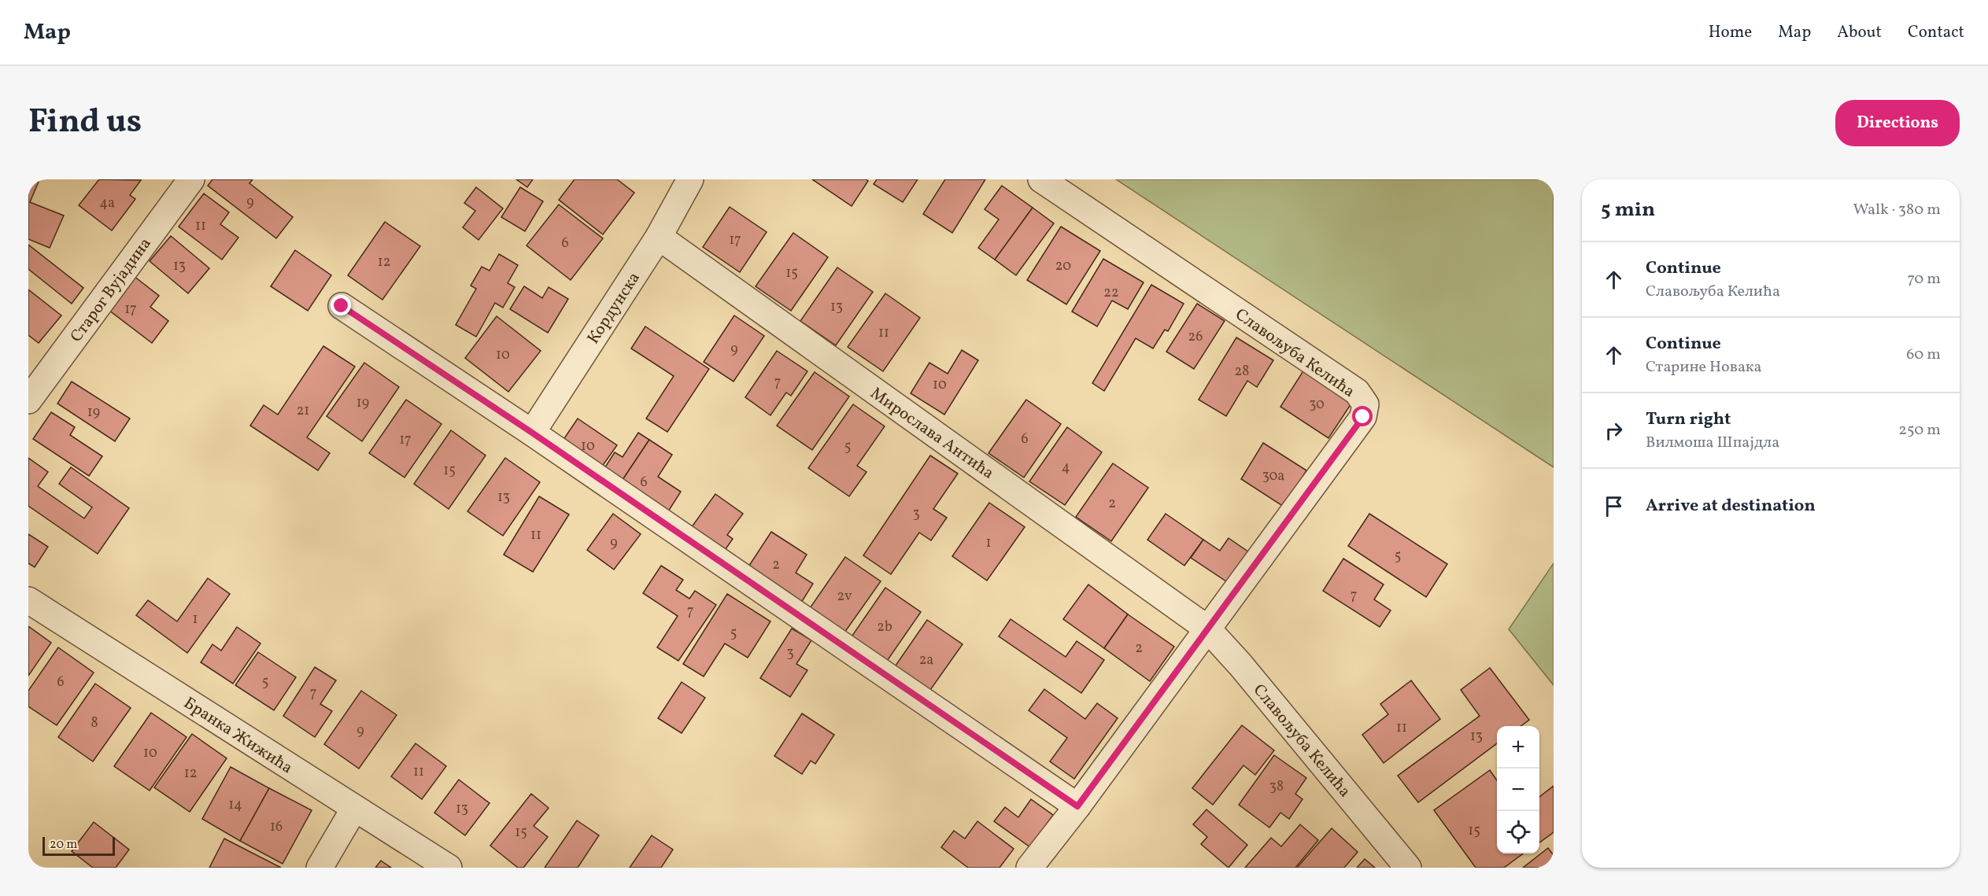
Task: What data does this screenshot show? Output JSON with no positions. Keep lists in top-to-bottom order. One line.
{"streets":{"street":["Старог Вујадина","Кордунска","Славољуба Келића","Мирослава Антића","Бранка Жижића"]},"crossings":[["Кордунска","Мирослава Антића"],["Славољуба Келића","Мирослава Антића"]],"house_numbers":["9","4a","11","17","6","12","13","20","15","22","13","17","11","26","9","10","28","7","10","19","30","21","19","6","17","10","5","4","15","30a","6","13","2","3","11","9","1","5","2","7","2v","7","1","2b","5","2","3","2a","6","5","7","8","11","9","13","10","11","12","38","14","13","16","15","15"],"scale_bar":"20 m","page":{"header":"Map","nav":["Home","Map","About","Contact"],"title":"Find us","buttons":"Directions","heading":["5 min","Walk · 380 m"],"list":[["Continue","Славољуба Келића","70 m"],["Continue","Старине Новака","60 m"],["Turn right","Вилмоша Шпајдла","250 m"],"Arrive at destination"],"map_buttons":["+","−"],"scale":"20 m"}}
